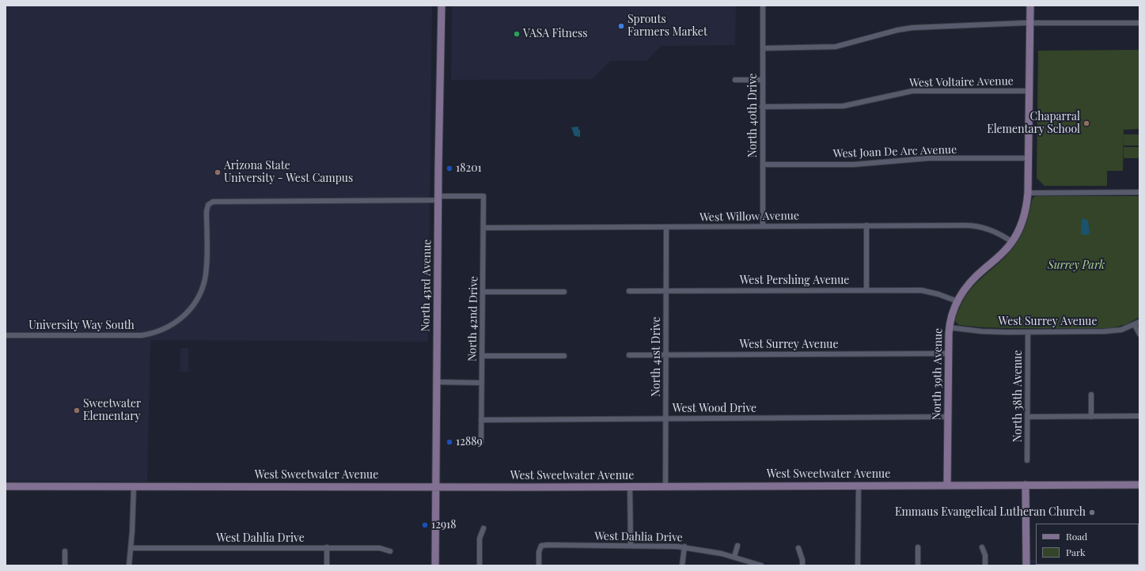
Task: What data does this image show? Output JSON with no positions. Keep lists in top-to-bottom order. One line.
{"streets":{"street":["West Voltaire Avenue","North 40th Drive","West Joan De Arc Avenue","West Willow Avenue","West Pershing Avenue","North 43rd Avenue","North 42nd Drive","West Surrey Avenue","University Way South","North 41st Drive","North 39th Avenue","North 38th Avenue","West Wood Drive","West Sweetwater Avenue","West Dahlia Drive"]},"crossings":[["West Voltaire Avenue","North 40th Drive"],["West Voltaire Avenue","North 39th Avenue"],["North 40th Drive","West Joan De Arc Avenue"],["North 40th Drive","West Willow Avenue"],["West Joan De Arc Avenue","North 39th Avenue"],["West Willow Avenue","North 42nd Drive"],["West Willow Avenue","North 41st Drive"],["West Willow Avenue","North 39th Avenue"],["West Pershing Avenue","North 41st Drive"],["West Pershing Avenue","North 39th Avenue"],["North 43rd Avenue","North 42nd Drive"],["North 43rd Avenue","University Way South"],["North 43rd Avenue","West Sweetwater Avenue"],["North 42nd Drive","University Way South"],["North 42nd Drive","West Wood Drive"],["West Surrey Avenue","North 41st Drive"],["West Surrey Avenue","North 39th Avenue"],["West Surrey Avenue","North 38th Avenue"],["North 41st Drive","West Wood Drive"],["North 41st Drive","West Sweetwater Avenue"],["North 39th Avenue","West Wood Drive"],["North 39th Avenue","West Sweetwater Avenue"]],"parks":["Surrey Park"],"places":["Sprouts Farmers Market","VASA Fitness","Chaparral Elementary School","18201","Arizona State University - West Campus","Sweetwater Elementary","12889","Emmaus Evangelical Lutheran Church","12918"],"legend":["Road","Park"]}
